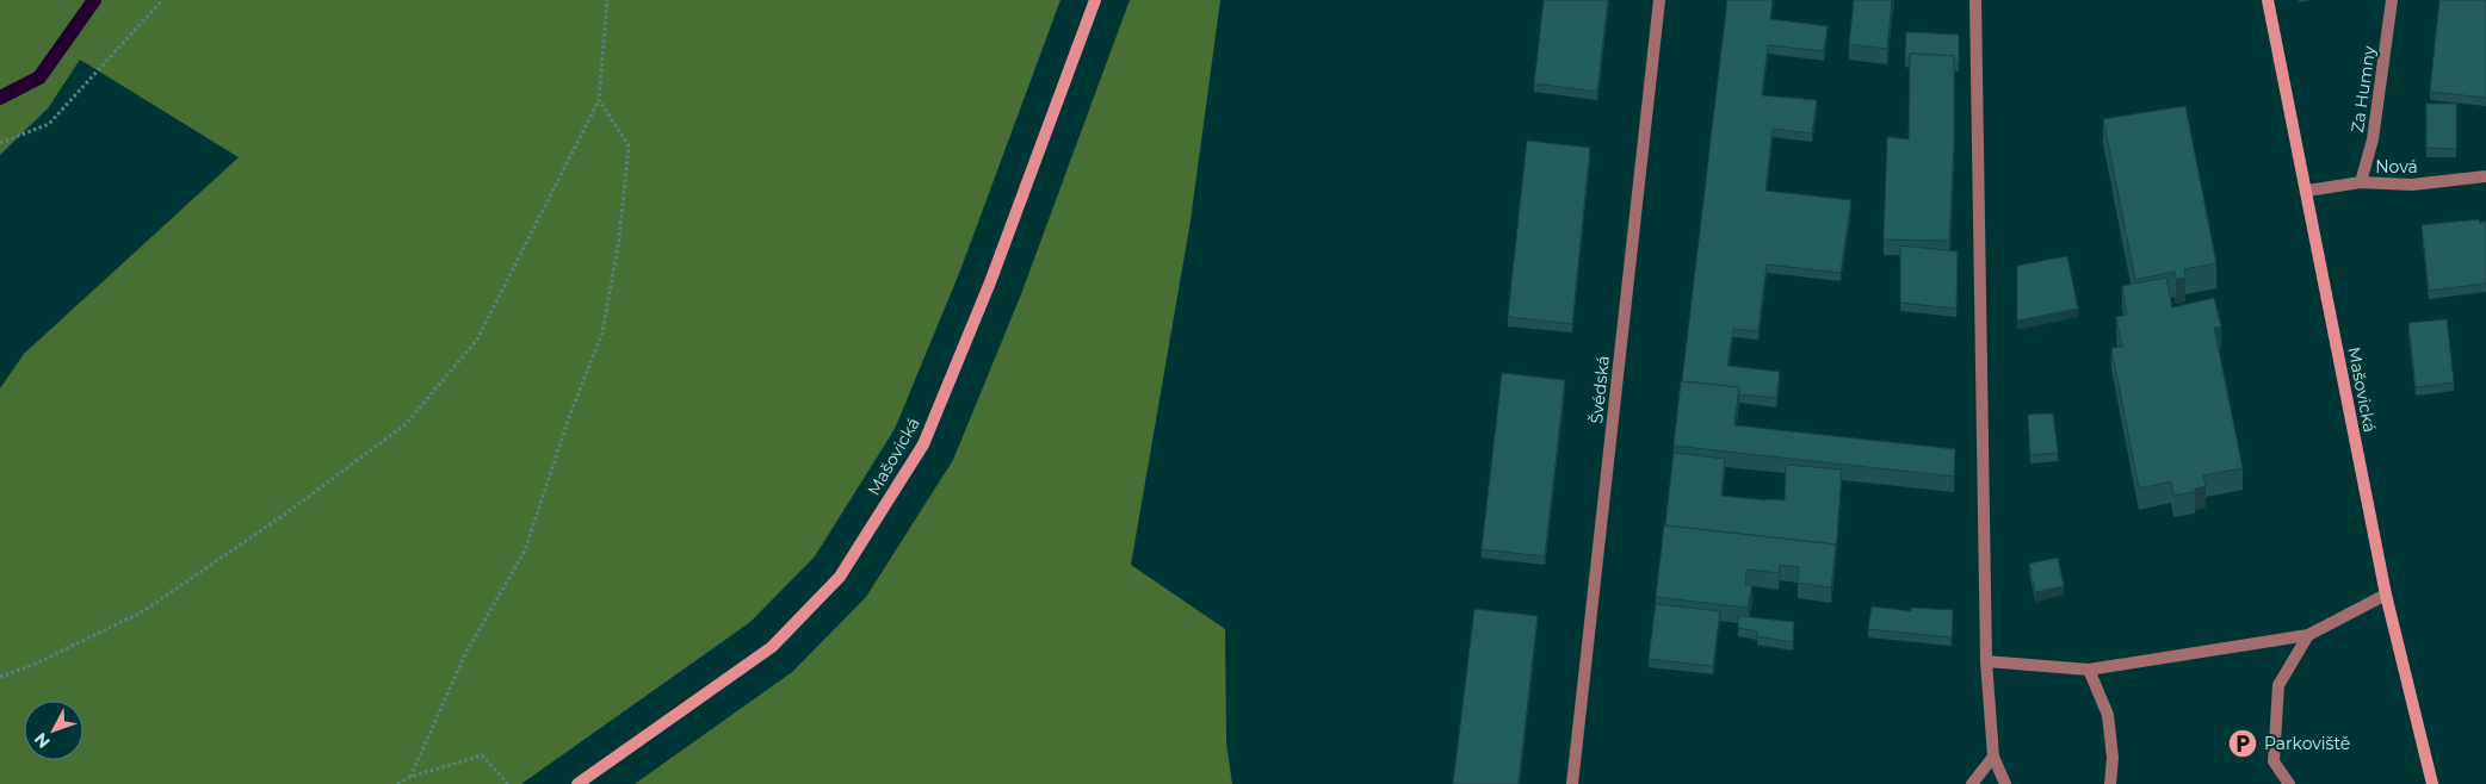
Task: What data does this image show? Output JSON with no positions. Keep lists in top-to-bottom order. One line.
{"streets":{"street":["Za Humny","Nová","Švédská","Mašovická"]},"crossings":[["Za Humny","Nová"],["Nová","Mašovická"]],"places":{"parking":["Parkoviště"]},"north":"bottom left"}
